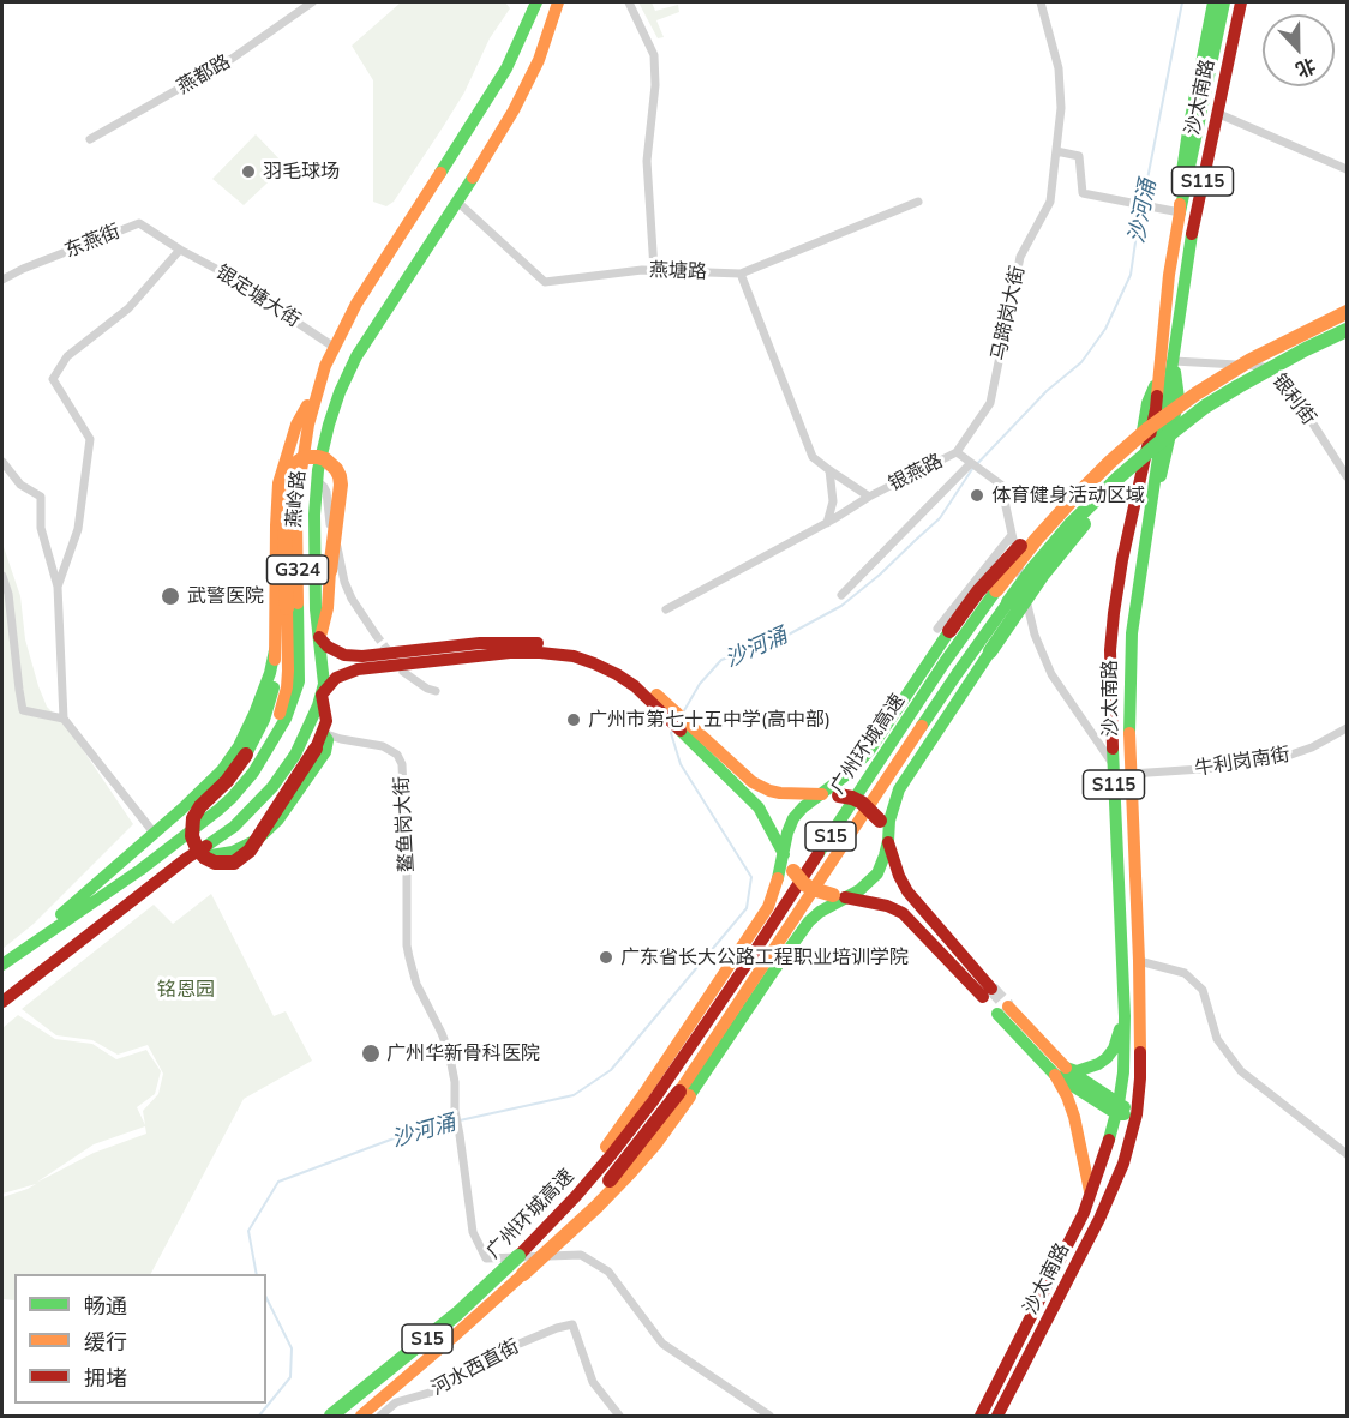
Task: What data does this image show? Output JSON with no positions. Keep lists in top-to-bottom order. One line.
{"streets":{"main road":["沙太南路","S115","燕岭路","G324","广州环城高速","S15"],"street":["燕都路","东燕街","燕塘路","银定塘大街","马蹄岗大街","银利街","银燕路","牛利岗南街","鳌鱼岗大街","河水西直街"]},"crossings":[["沙太南路","银利街"],["沙太南路","银燕路"],["沙太南路","牛利岗南街"],["东燕街","银定塘大街"],["燕塘路","银燕路"],["燕塘路","燕岭路"],["银定塘大街","燕岭路"],["马蹄岗大街","银燕路"]],"water":["沙河涌"],"parks":["铭恩园"],"places":["羽毛球场","体育健身活动区域","武警医院","广州市第七十五中学(高中部)","广东省长大公路工程职业培训学院","广州华新骨科医院"],"legend":["畅通","缓行","拥堵"],"north":"bottom"}
